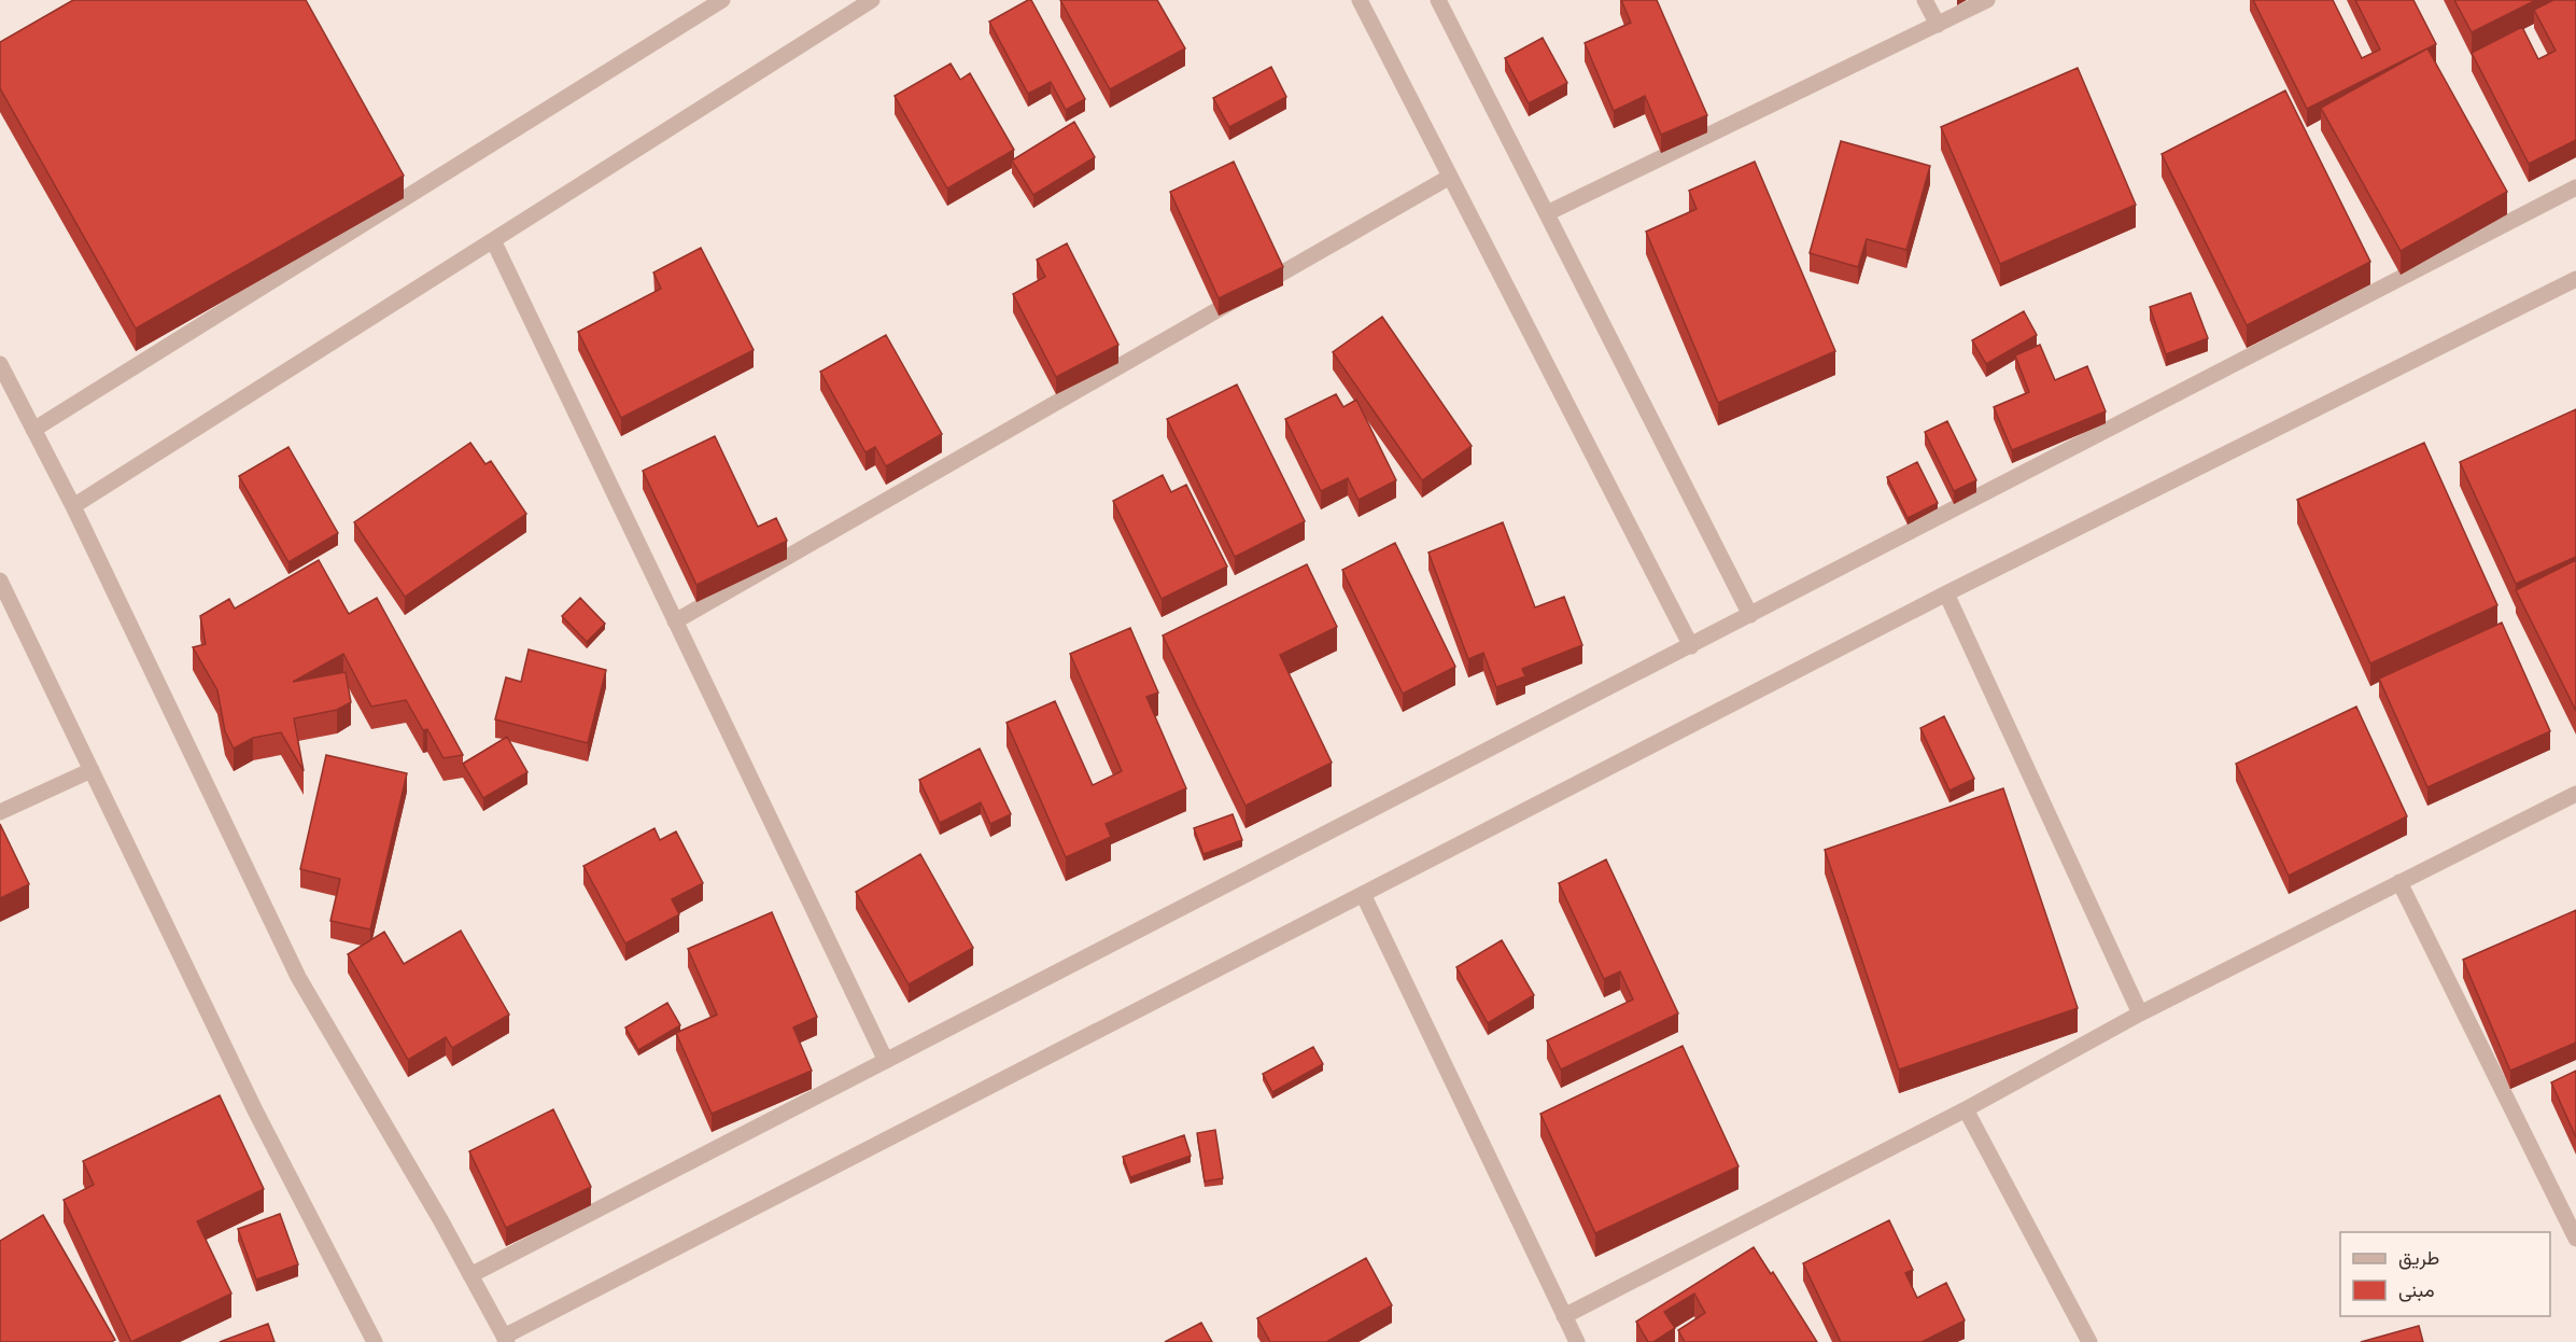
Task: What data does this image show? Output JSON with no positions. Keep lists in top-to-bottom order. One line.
{"legend":["طريق","مبنى"]}
